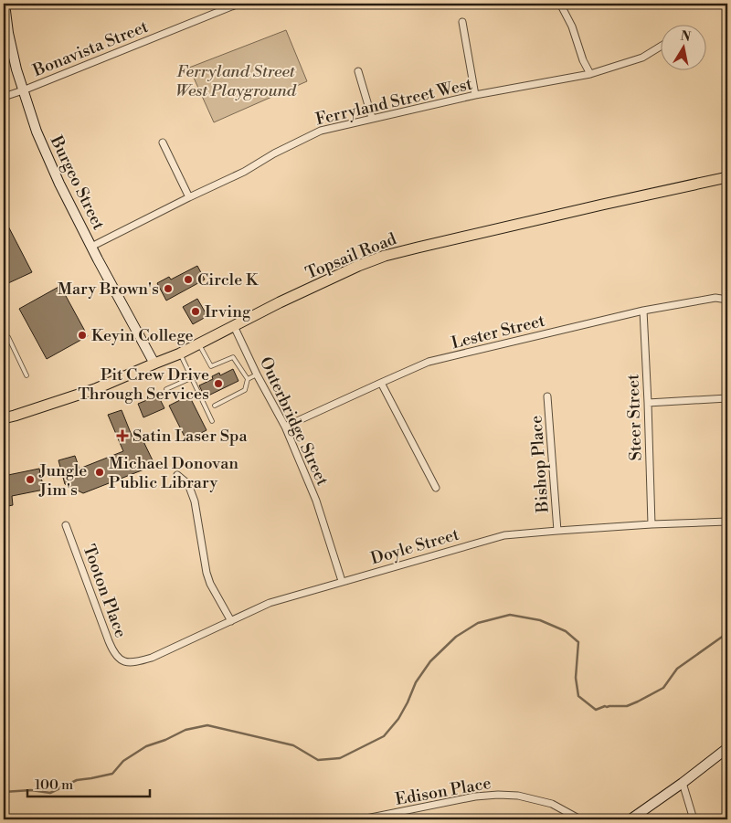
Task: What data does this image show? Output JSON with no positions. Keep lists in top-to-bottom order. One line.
{"streets":{"main road":["Topsail Road"],"street":["Bonavista Street","Ferryland Street West","Burgeo Street","Lester Street","Steer Street","Outerbridge Street","Bishop Place","Doyle Street","Tooton Place","Edison Place"]},"crossings":[["Bonavista Street","Burgeo Street"],["Ferryland Street West","Burgeo Street"],["Burgeo Street","Topsail Road"],["Topsail Road","Outerbridge Street"],["Lester Street","Steer Street"],["Lester Street","Outerbridge Street"],["Steer Street","Doyle Street"],["Outerbridge Street","Doyle Street"],["Bishop Place","Doyle Street"],["Doyle Street","Tooton Place"]],"parks":["Ferryland Street West Playground"],"places":{"other":["Circle K","Mary Brown's","Irving","Keyin College","Pit Crew Drive Through Services","Michael Donovan Public Library","Jungle Jim's"],"health":["Satin Laser Spa"]},"scale_bar":"100 m","north":"top"}
